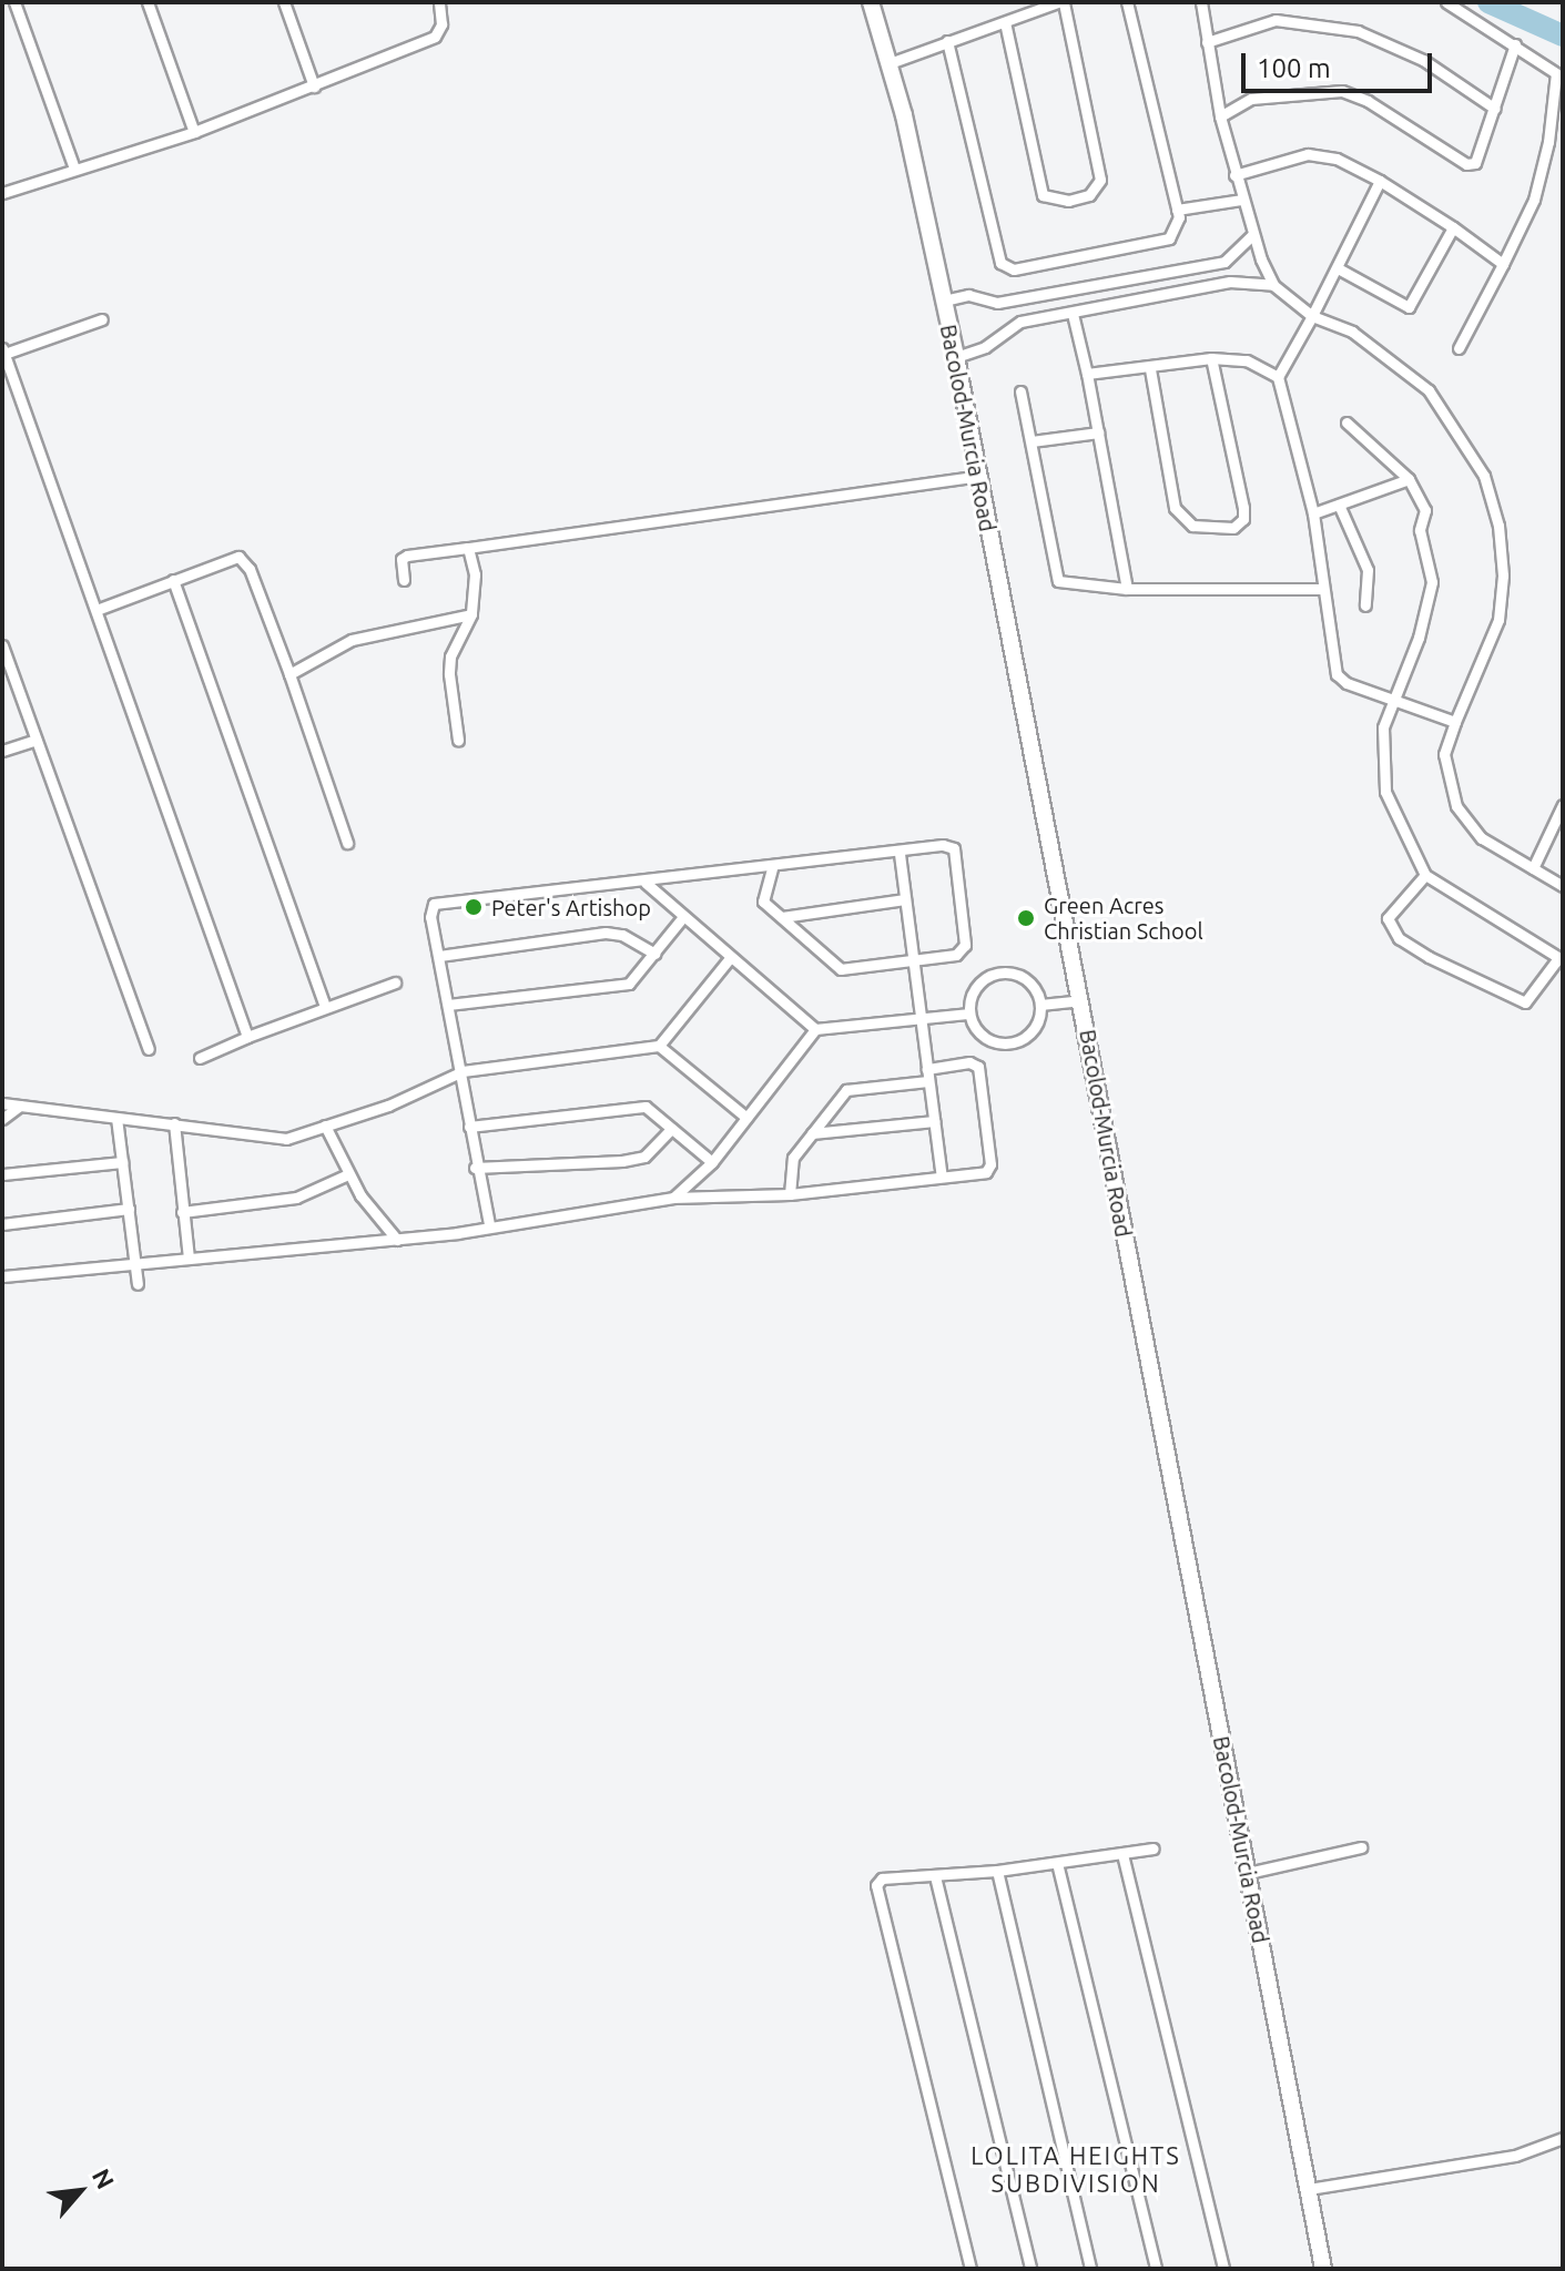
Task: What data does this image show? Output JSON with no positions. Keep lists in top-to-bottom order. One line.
{"streets":{"main road":["Bacolod-Murcia Road"]},"districts":["LOLITA HEIGHTS SUBDIVISION"],"places":["Peter's Artishop","Green Acres Christian School"],"scale_bar":"100 m","north":"top right"}
